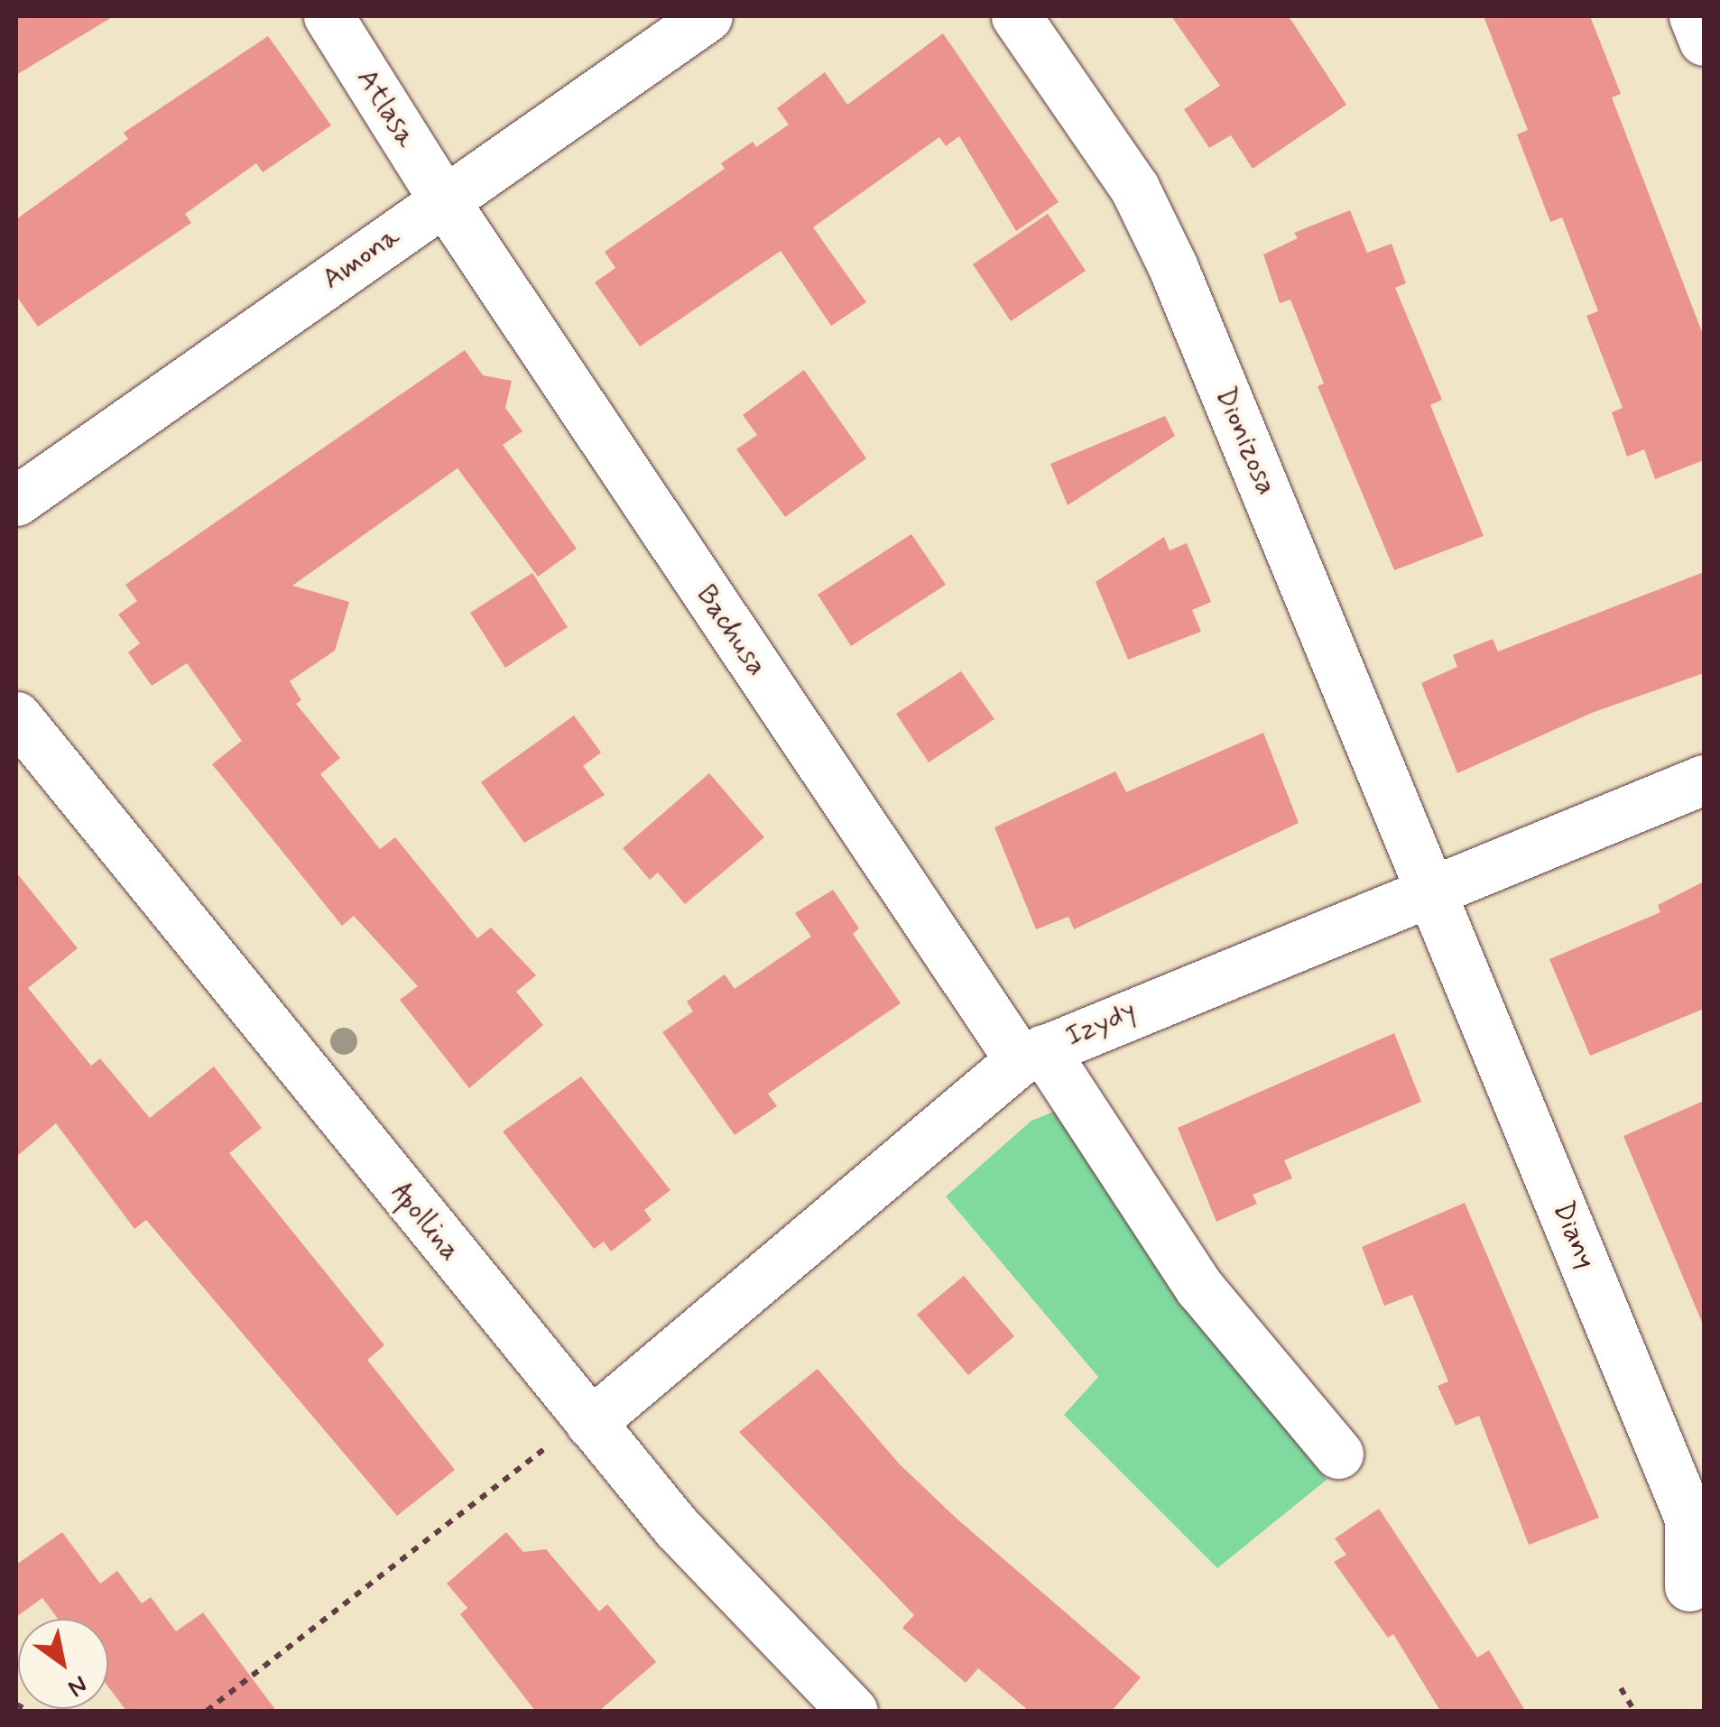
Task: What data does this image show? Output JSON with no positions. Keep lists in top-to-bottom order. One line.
{"streets":{"street":["Atlasa","Amona","Dionizosa","Bachusa","Izydy","Apollina","Diany"]},"crossings":[["Atlasa","Amona"],["Atlasa","Bachusa"],["Amona","Bachusa"],["Dionizosa","Izydy"],["Dionizosa","Diany"],["Bachusa","Izydy"],["Izydy","Apollina"],["Izydy","Diany"]],"north":"bottom right"}
